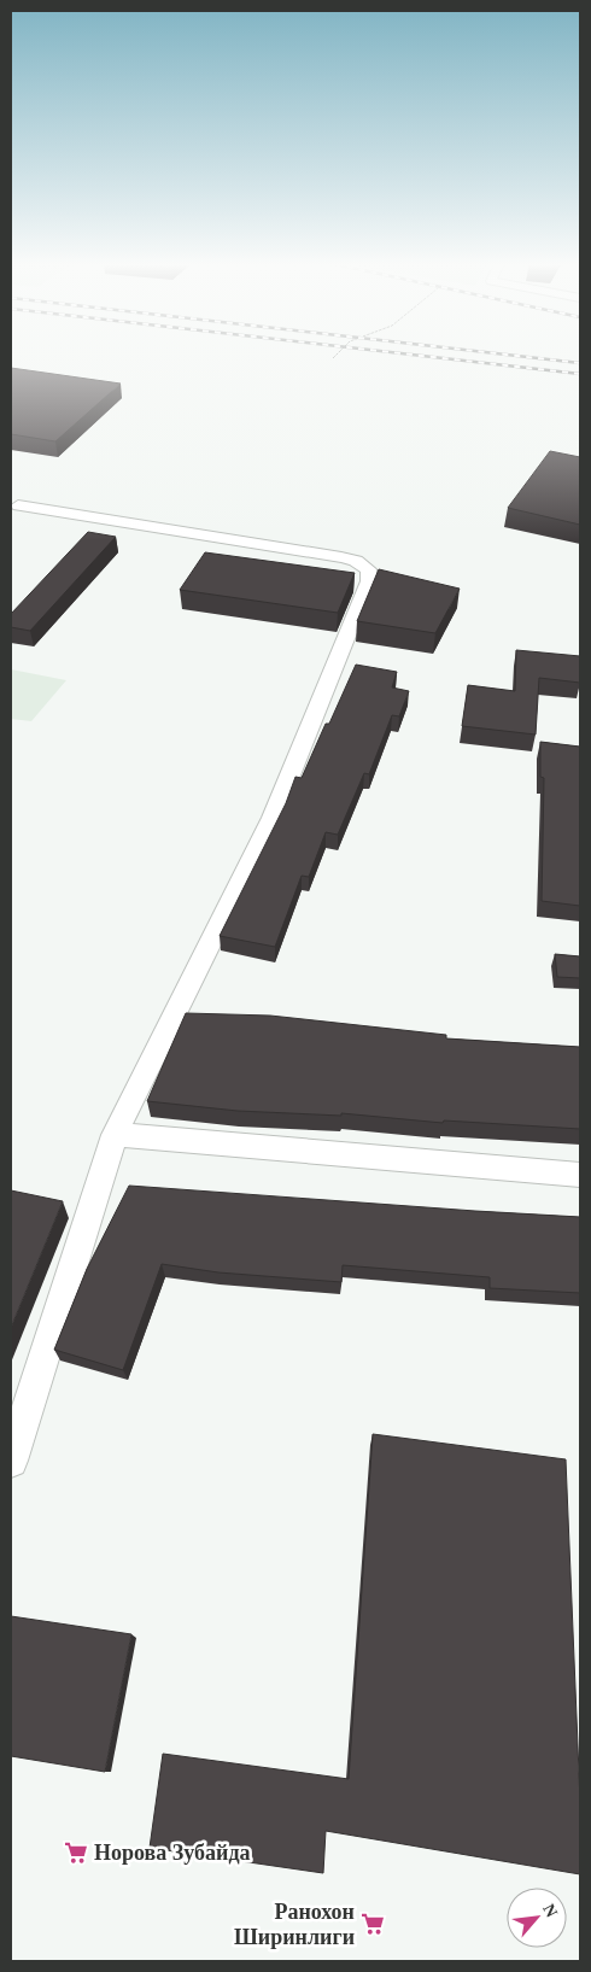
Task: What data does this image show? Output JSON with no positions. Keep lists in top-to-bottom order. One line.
{"places":{"supermarket":["Норова Зубайда","Ранохон Ширинлиги"]},"north":"top right"}
